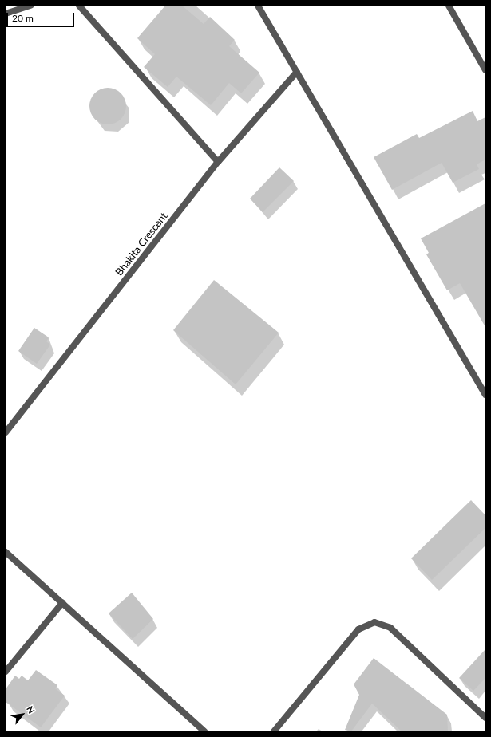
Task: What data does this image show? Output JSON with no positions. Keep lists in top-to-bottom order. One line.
{"streets":{"street":["Bhakita Crescent"]},"scale_bar":"20 m","north":"top right"}
